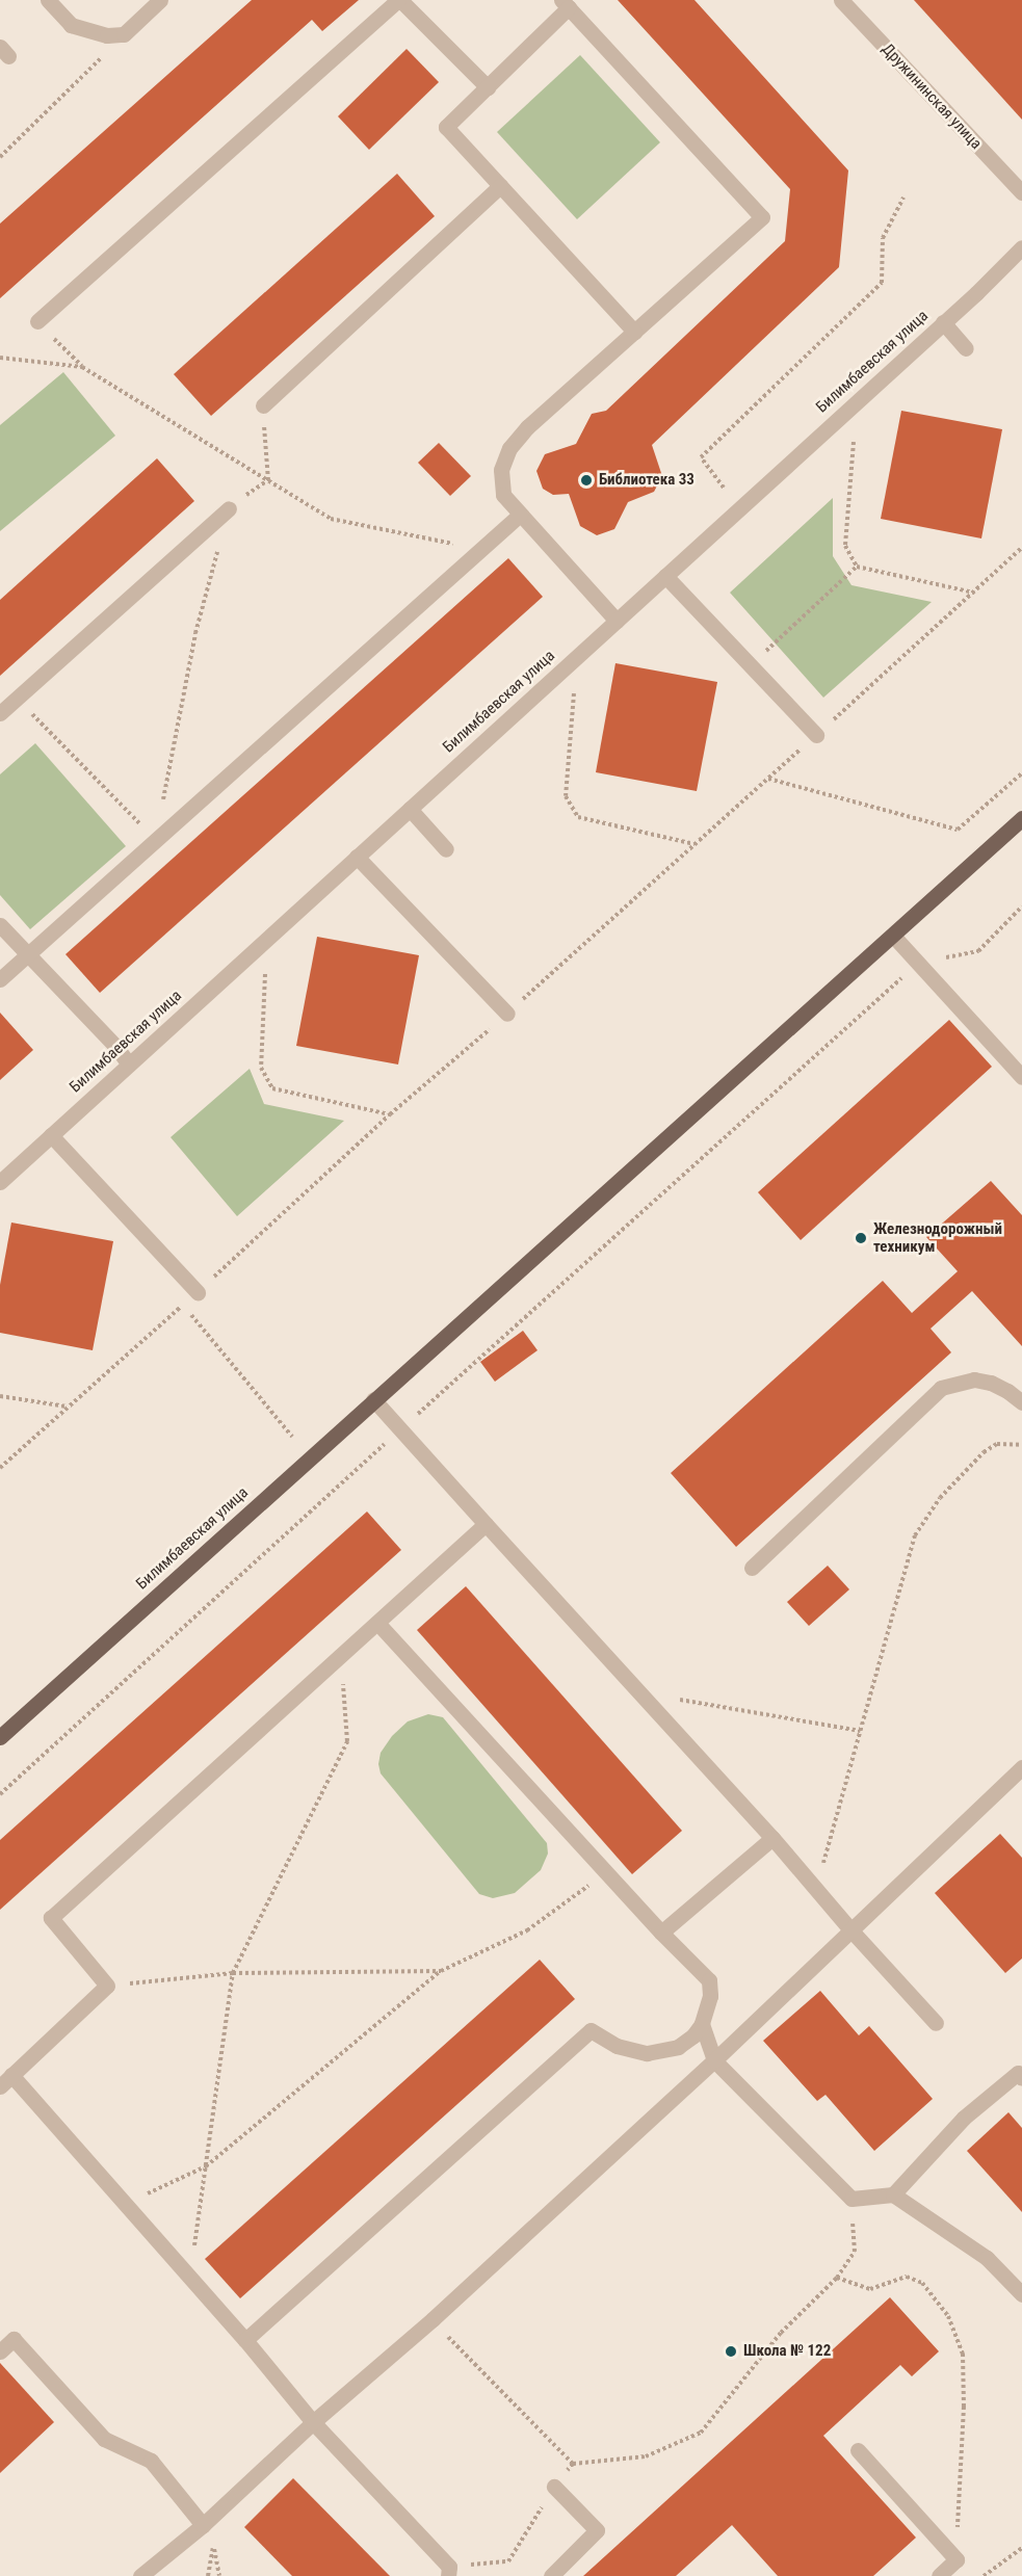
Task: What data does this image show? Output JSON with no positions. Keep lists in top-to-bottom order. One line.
{"streets":{"main road":["Билимбаевская улица"],"street":["Дружининская улица"]},"places":["Библиотека 33","Железнодорожный техникум","Школа № 122"]}
